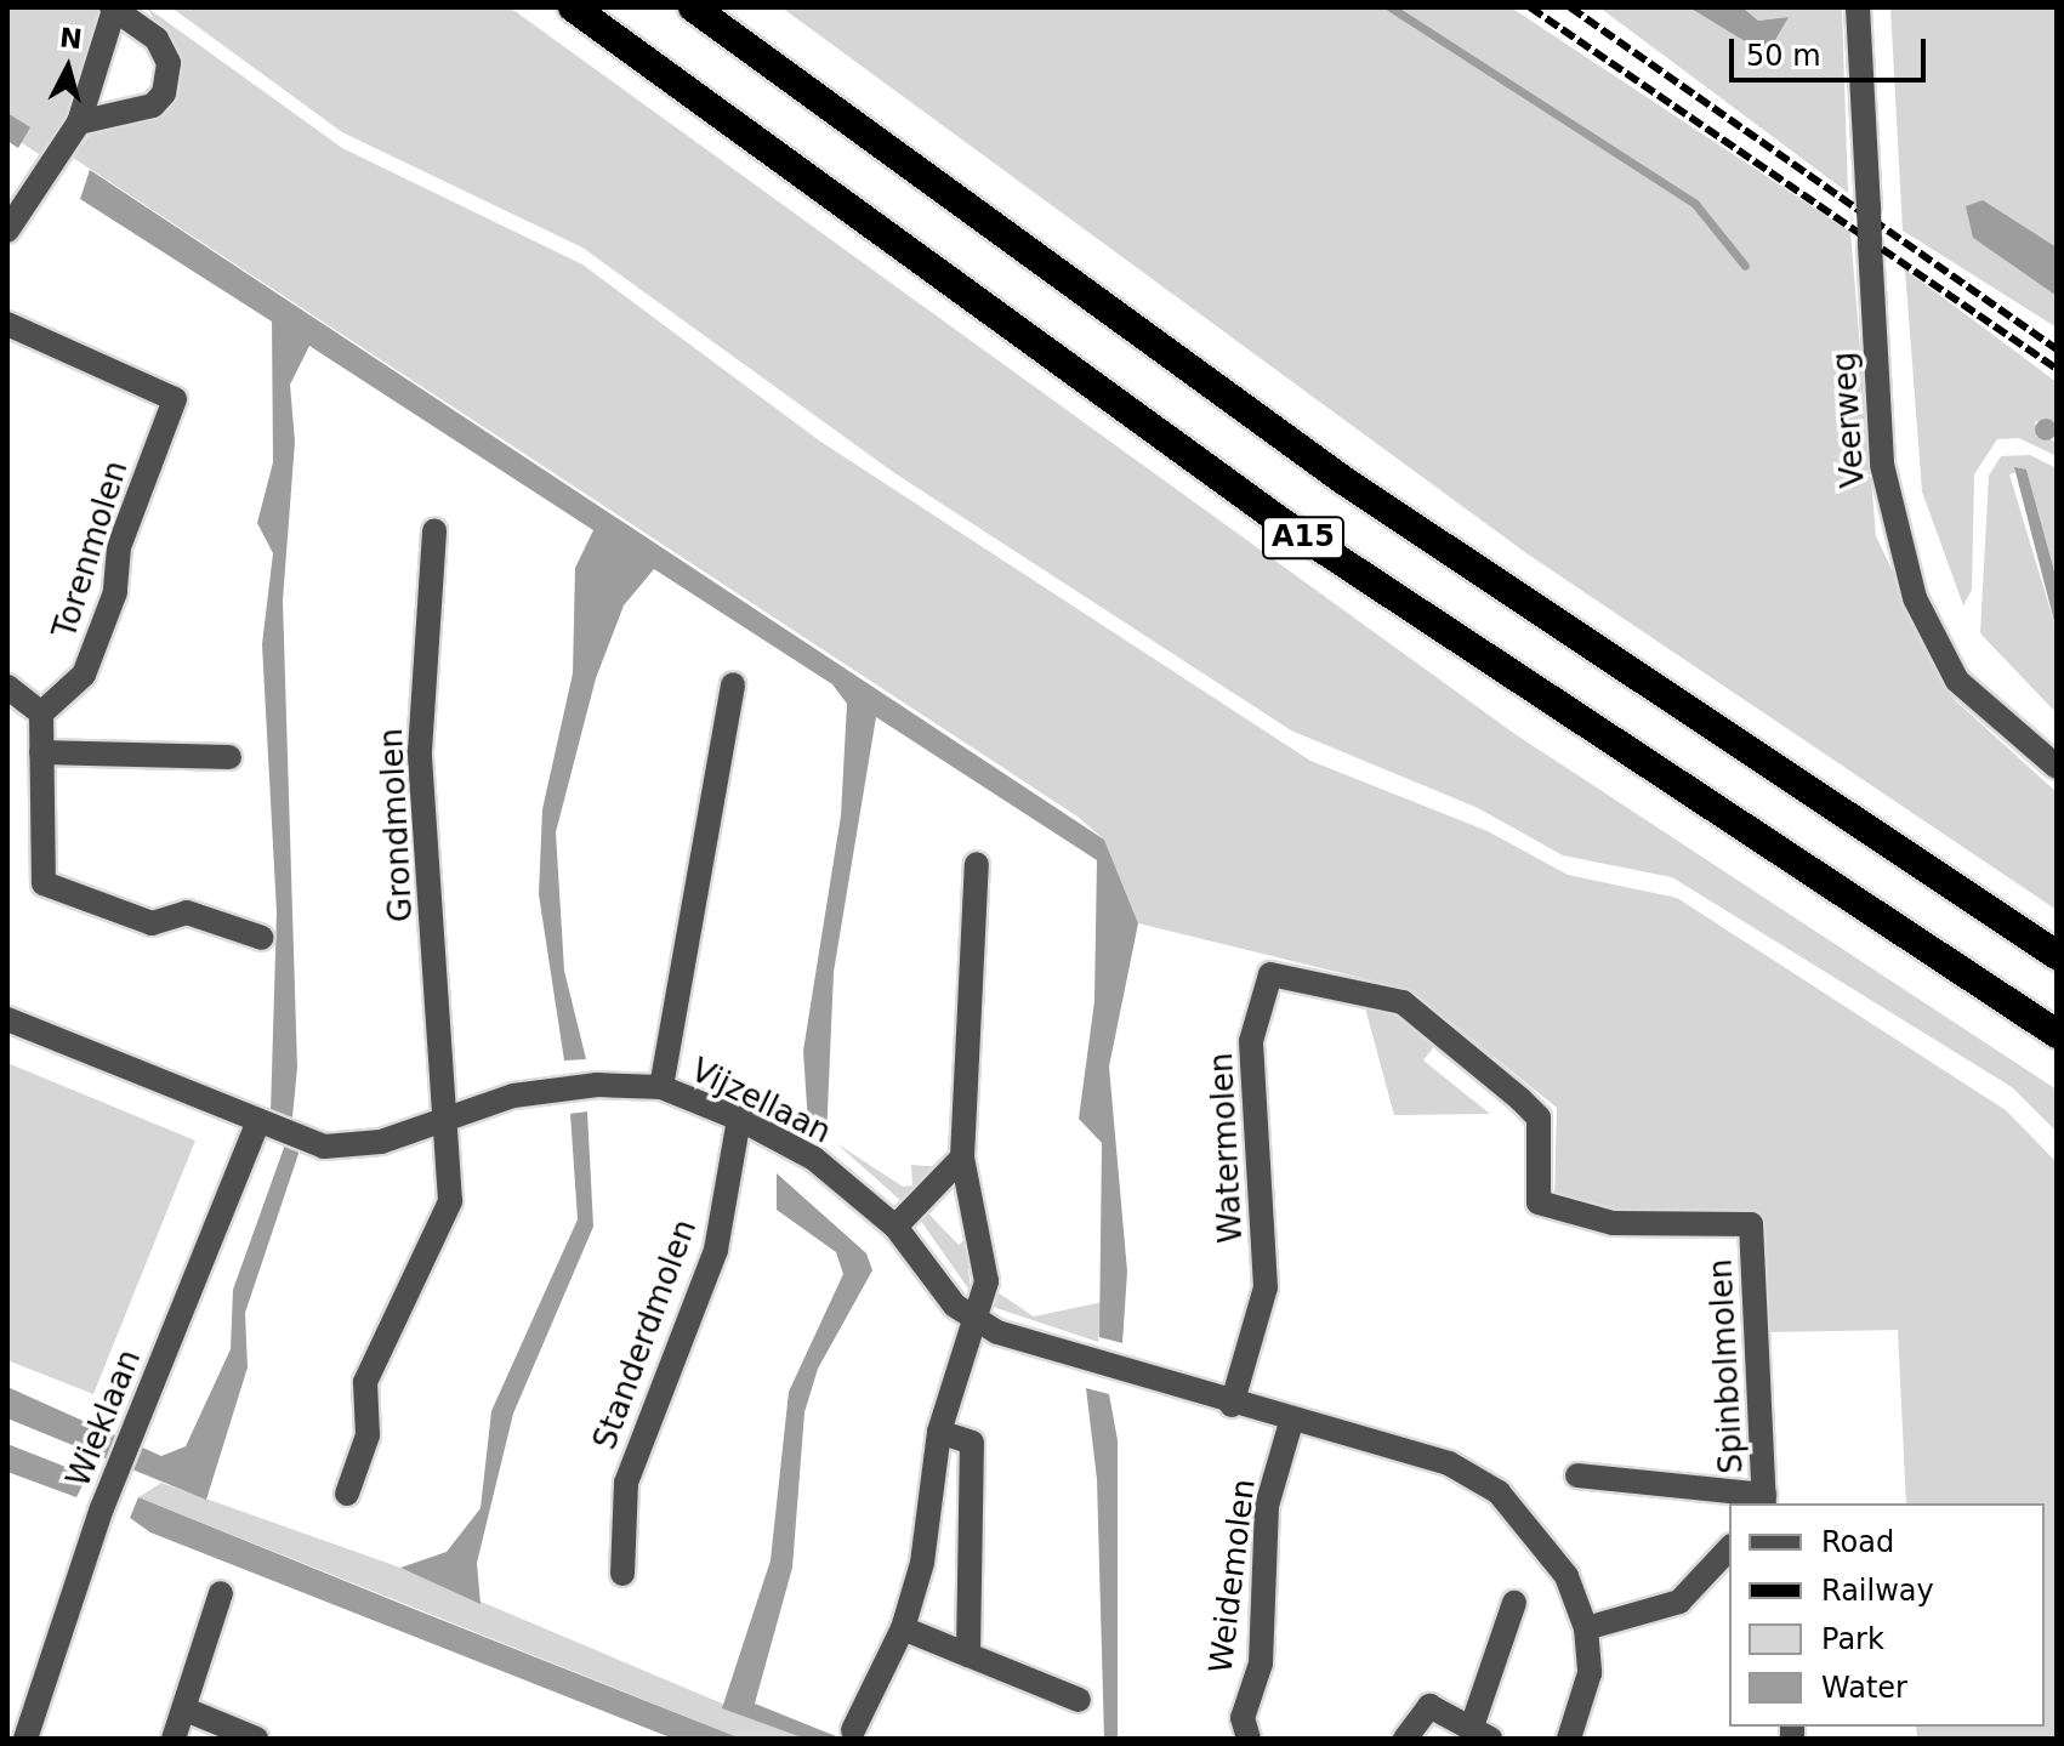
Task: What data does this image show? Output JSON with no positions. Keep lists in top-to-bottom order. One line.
{"streets":{"highway":["A15"],"street":["Veerweg","Torenmolen","Grondmolen","Vijzellaan","Watermolen","Standerdmolen","Spinbolmolen","Wieklaan","Weidemolen"]},"crossings":[["Grondmolen","Vijzellaan"],["Vijzellaan","Watermolen"],["Vijzellaan","Standerdmolen"],["Vijzellaan","Wieklaan"],["Vijzellaan","Weidemolen"],["Watermolen","Spinbolmolen"]],"legend":["Road","Railway","Park","Water"],"scale_bar":"50 m","north":"top"}
